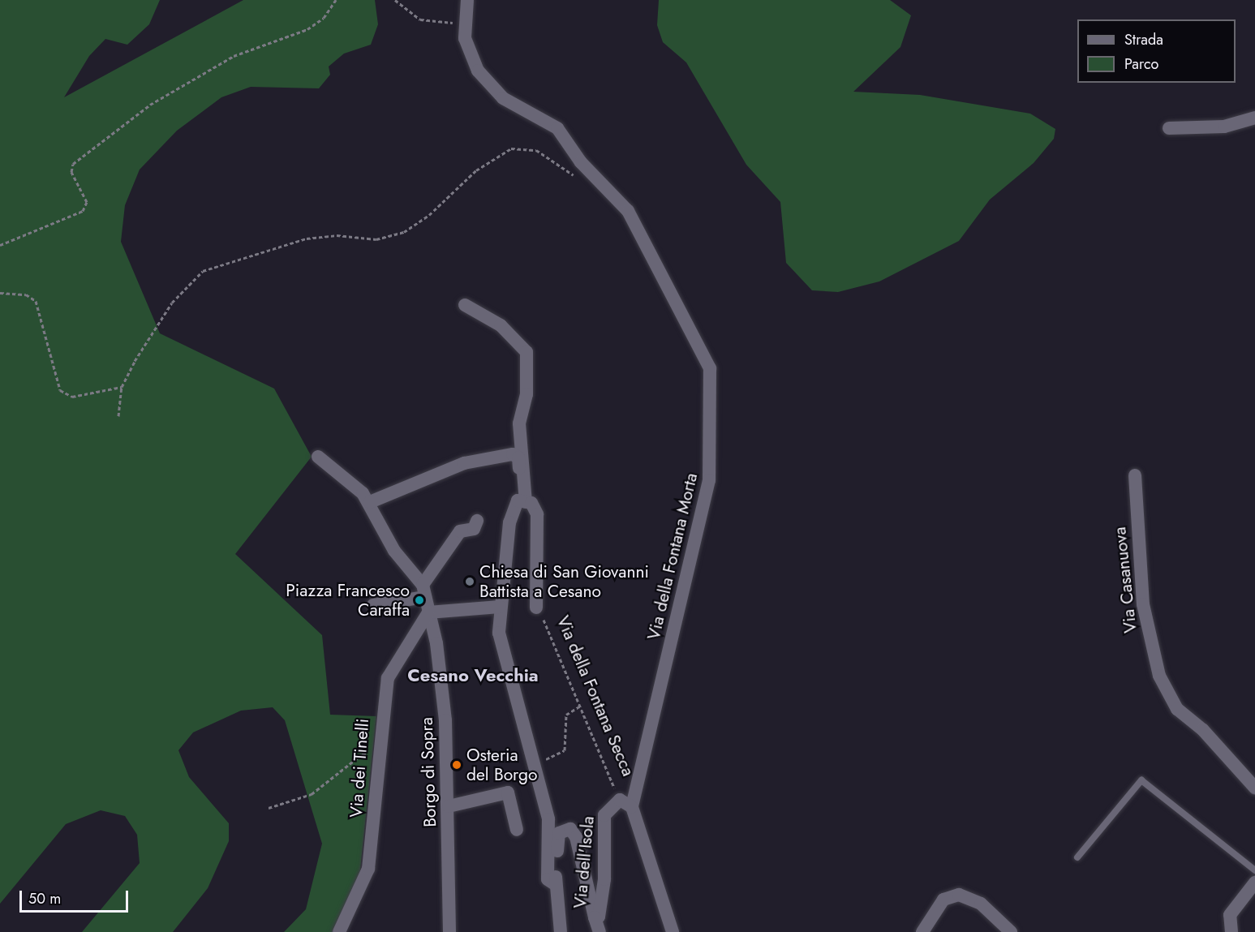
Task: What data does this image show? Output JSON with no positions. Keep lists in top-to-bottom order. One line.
{"streets":{"street":["Via della Fontana Morta","Via Casanuova","Via della Fontana Secca","Via dei Tinelli","Borgo di Sopra","Via dell'Isola"]},"crossings":[["Via della Fontana Secca","Via dell'Isola"],["Via dei Tinelli","Borgo di Sopra"]],"districts":["Cesano Vecchia"],"places":["Chiesa di San Giovanni Battista a Cesano","Piazza Francesco Caraffa","Osteria del Borgo"],"legend":["Strada","Parco"],"scale_bar":"50 m"}
